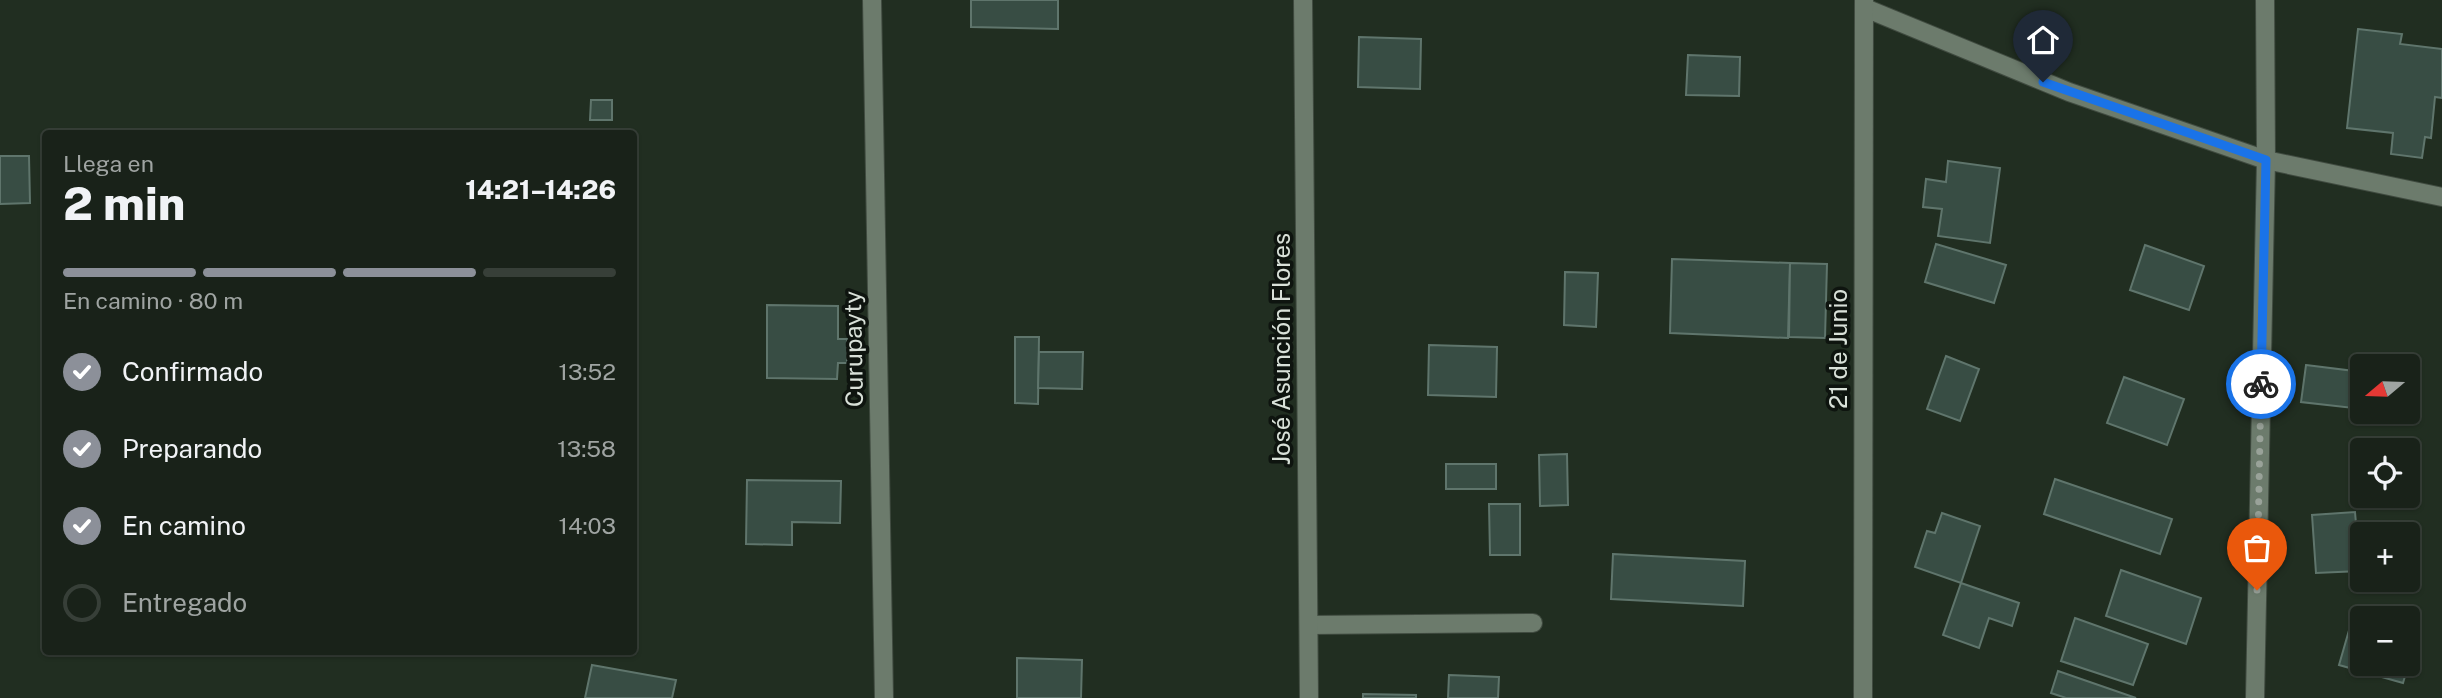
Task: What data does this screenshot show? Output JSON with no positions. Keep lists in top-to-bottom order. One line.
{"streets":{"street":["Curupayty","José Asunción Flores","21 de Junio"]},"north":"left","page":{"heading":["2 min","Llega en","14:21–14:26"],"bar":"En camino · 80 m","list":[["Confirmado","13:52"],["Preparando","13:58"],["En camino","14:03"],"Entregado"],"map_buttons":["+","−"]}}
